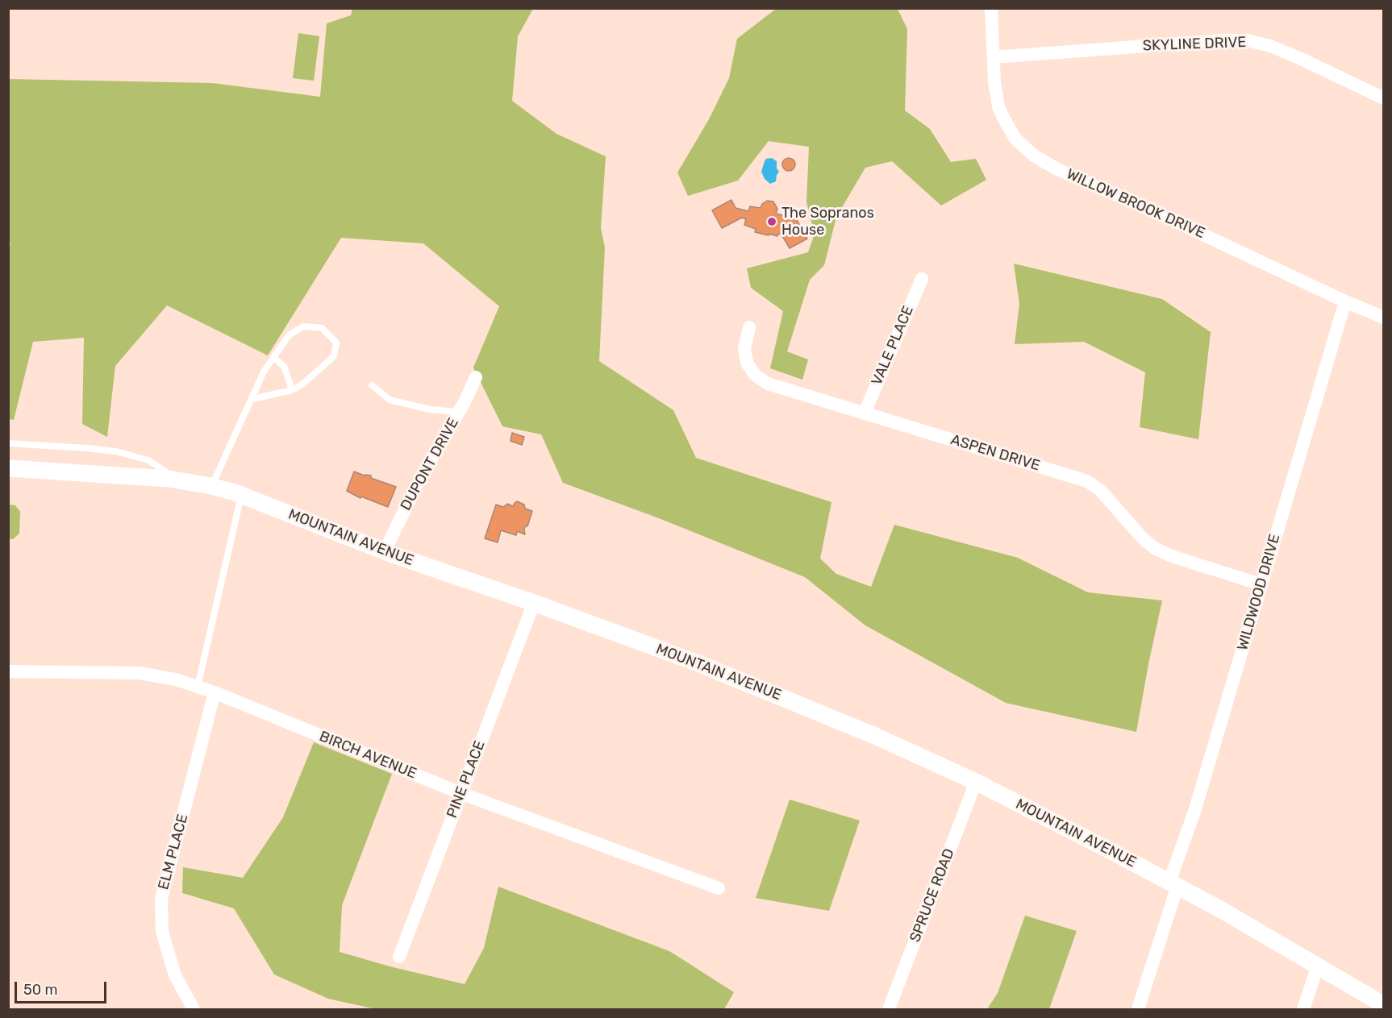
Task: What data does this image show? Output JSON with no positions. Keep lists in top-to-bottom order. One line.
{"streets":{"street":["SKYLINE DRIVE","WILLOW BROOK DRIVE","VALE PLACE","ASPEN DRIVE","DUPONT DRIVE","MOUNTAIN AVENUE","WILDWOOD DRIVE","BIRCH AVENUE","PINE PLACE","ELM PLACE","SPRUCE ROAD"]},"crossings":[["SKYLINE DRIVE","WILLOW BROOK DRIVE"],["WILLOW BROOK DRIVE","WILDWOOD DRIVE"],["VALE PLACE","ASPEN DRIVE"],["ASPEN DRIVE","WILDWOOD DRIVE"],["DUPONT DRIVE","MOUNTAIN AVENUE"],["MOUNTAIN AVENUE","WILDWOOD DRIVE"],["MOUNTAIN AVENUE","PINE PLACE"],["MOUNTAIN AVENUE","SPRUCE ROAD"],["BIRCH AVENUE","PINE PLACE"],["BIRCH AVENUE","ELM PLACE"]],"places":["The Sopranos House"],"scale_bar":"50 m"}
